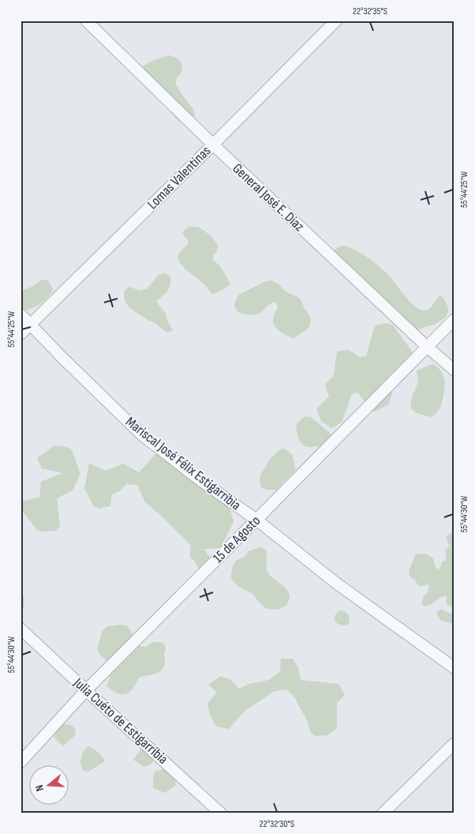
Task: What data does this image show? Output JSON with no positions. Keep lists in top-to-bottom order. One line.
{"streets":{"street":["Lomas Valentinas","General José E. Diaz","Mariscal José Félix Estigarribia","15 de Agosto","Julia Cuéto de Estigarribia"]},"crossings":[["Lomas Valentinas","General José E. Diaz"],["Lomas Valentinas","Mariscal José Félix Estigarribia"],["General José E. Diaz","15 de Agosto"],["Mariscal José Félix Estigarribia","15 de Agosto"],["15 de Agosto","Julia Cuéto de Estigarribia"]],"north":"left","coordinates":["22°32'35\"S","55°44'25\"W","55°44'30\"W","22°32'30\"S"]}
